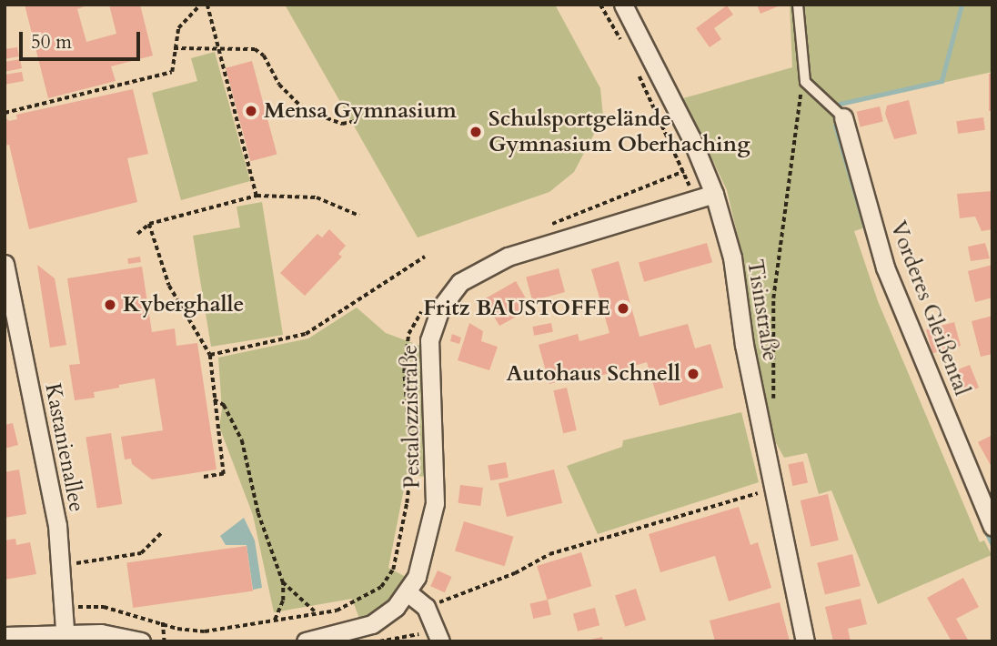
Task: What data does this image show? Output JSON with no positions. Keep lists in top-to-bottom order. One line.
{"streets":{"street":["Vorderes Gleißental","Tisinstraße","Pestalozzistraße","Kastanienallee"]},"crossings":[["Tisinstraße","Pestalozzistraße"]],"places":["Mensa Gymnasium","Schulsportgelände Gymnasium Oberhaching","Kyberghalle","Fritz BAUSTOFFE","Autohaus Schnell"],"scale_bar":"50 m"}
